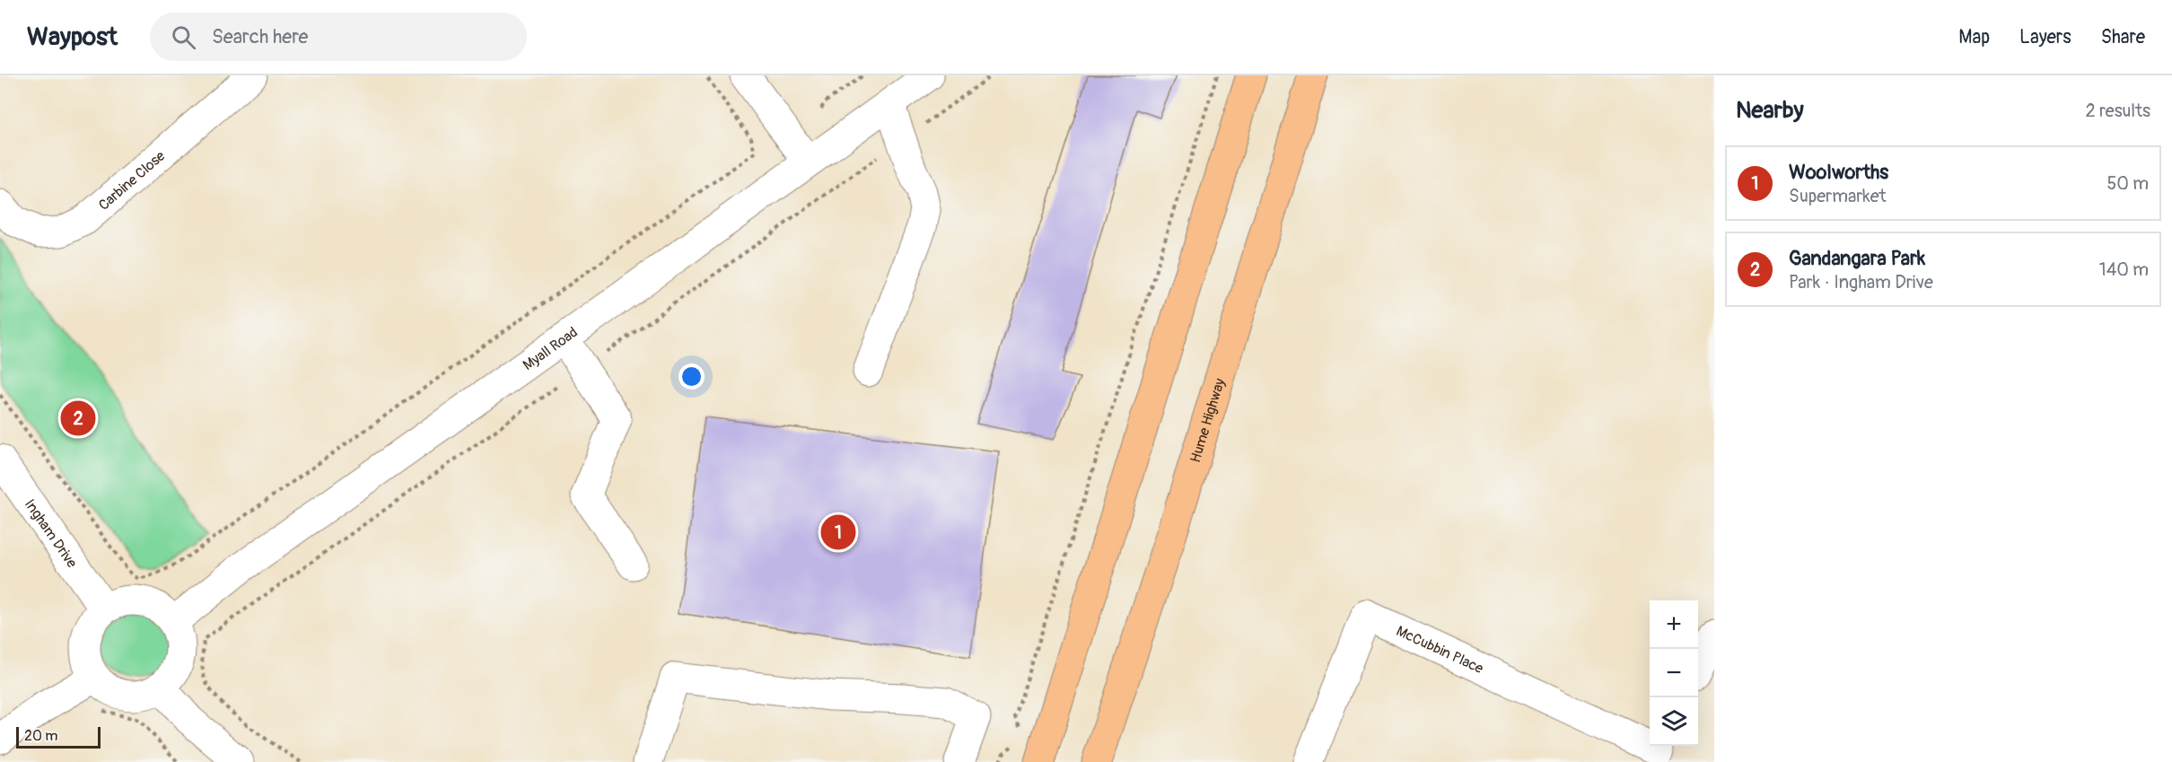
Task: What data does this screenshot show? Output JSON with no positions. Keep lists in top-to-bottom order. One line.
{"streets":{"highway":["Hume Highway"],"street":["Carbine Close","Myall Road","Ingham Drive","McCubbin Place"]},"crossings":[["Myall Road","Ingham Drive"]],"scale_bar":"20 m","page":{"header":"Waypost","search":"Search here","nav":["Map","Layers","Share"],"heading":["Nearby","2 results"],"list":[{"mark":"1","name":"Woolworths","note":"Supermarket","value":"50 m"},{"mark":"2","name":"Gandangara Park","note":"Park · Ingham Drive","value":"140 m"}],"pins":["2","1"],"map_buttons":["+","−"],"scale":"20 m"}}
